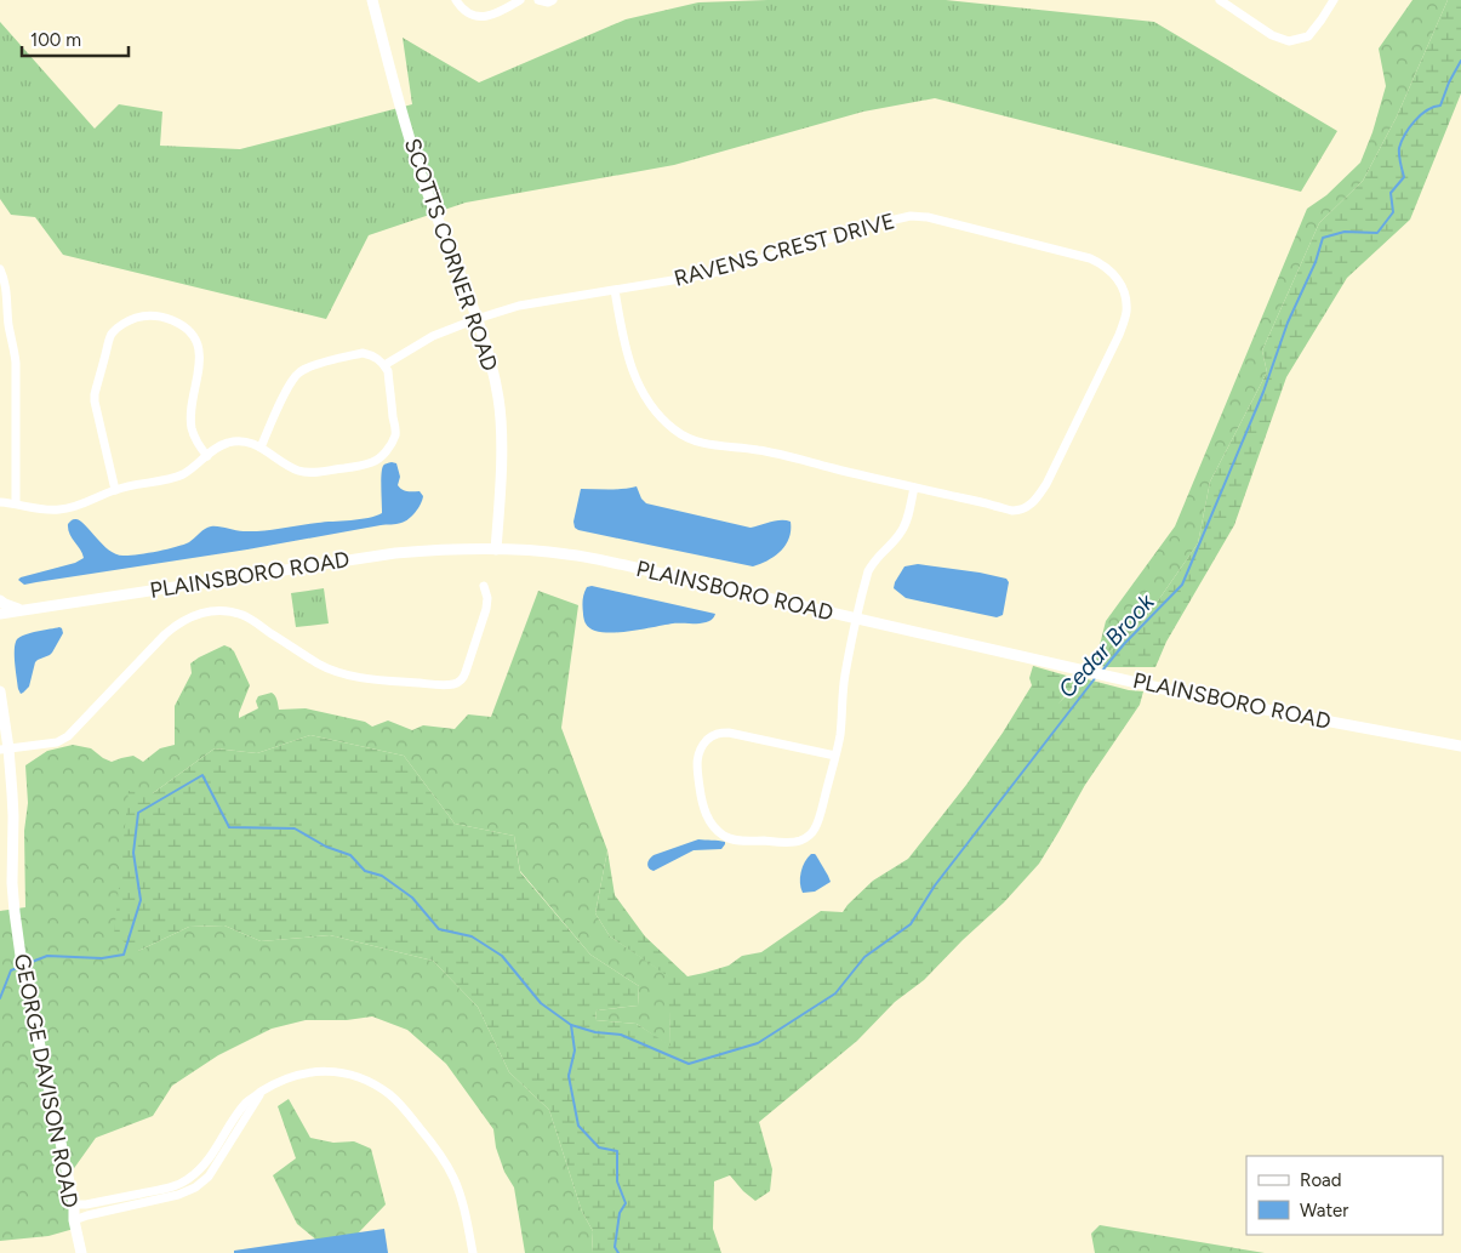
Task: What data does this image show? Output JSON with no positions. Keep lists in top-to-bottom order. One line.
{"streets":{"street":["RAVENS CREST DRIVE","SCOTTS CORNER ROAD","PLAINSBORO ROAD","GEORGE DAVISON ROAD"]},"crossings":[["RAVENS CREST DRIVE","SCOTTS CORNER ROAD"],["SCOTTS CORNER ROAD","PLAINSBORO ROAD"]],"water":["Cedar Brook"],"legend":["Road","Water"],"scale_bar":"100 m"}
